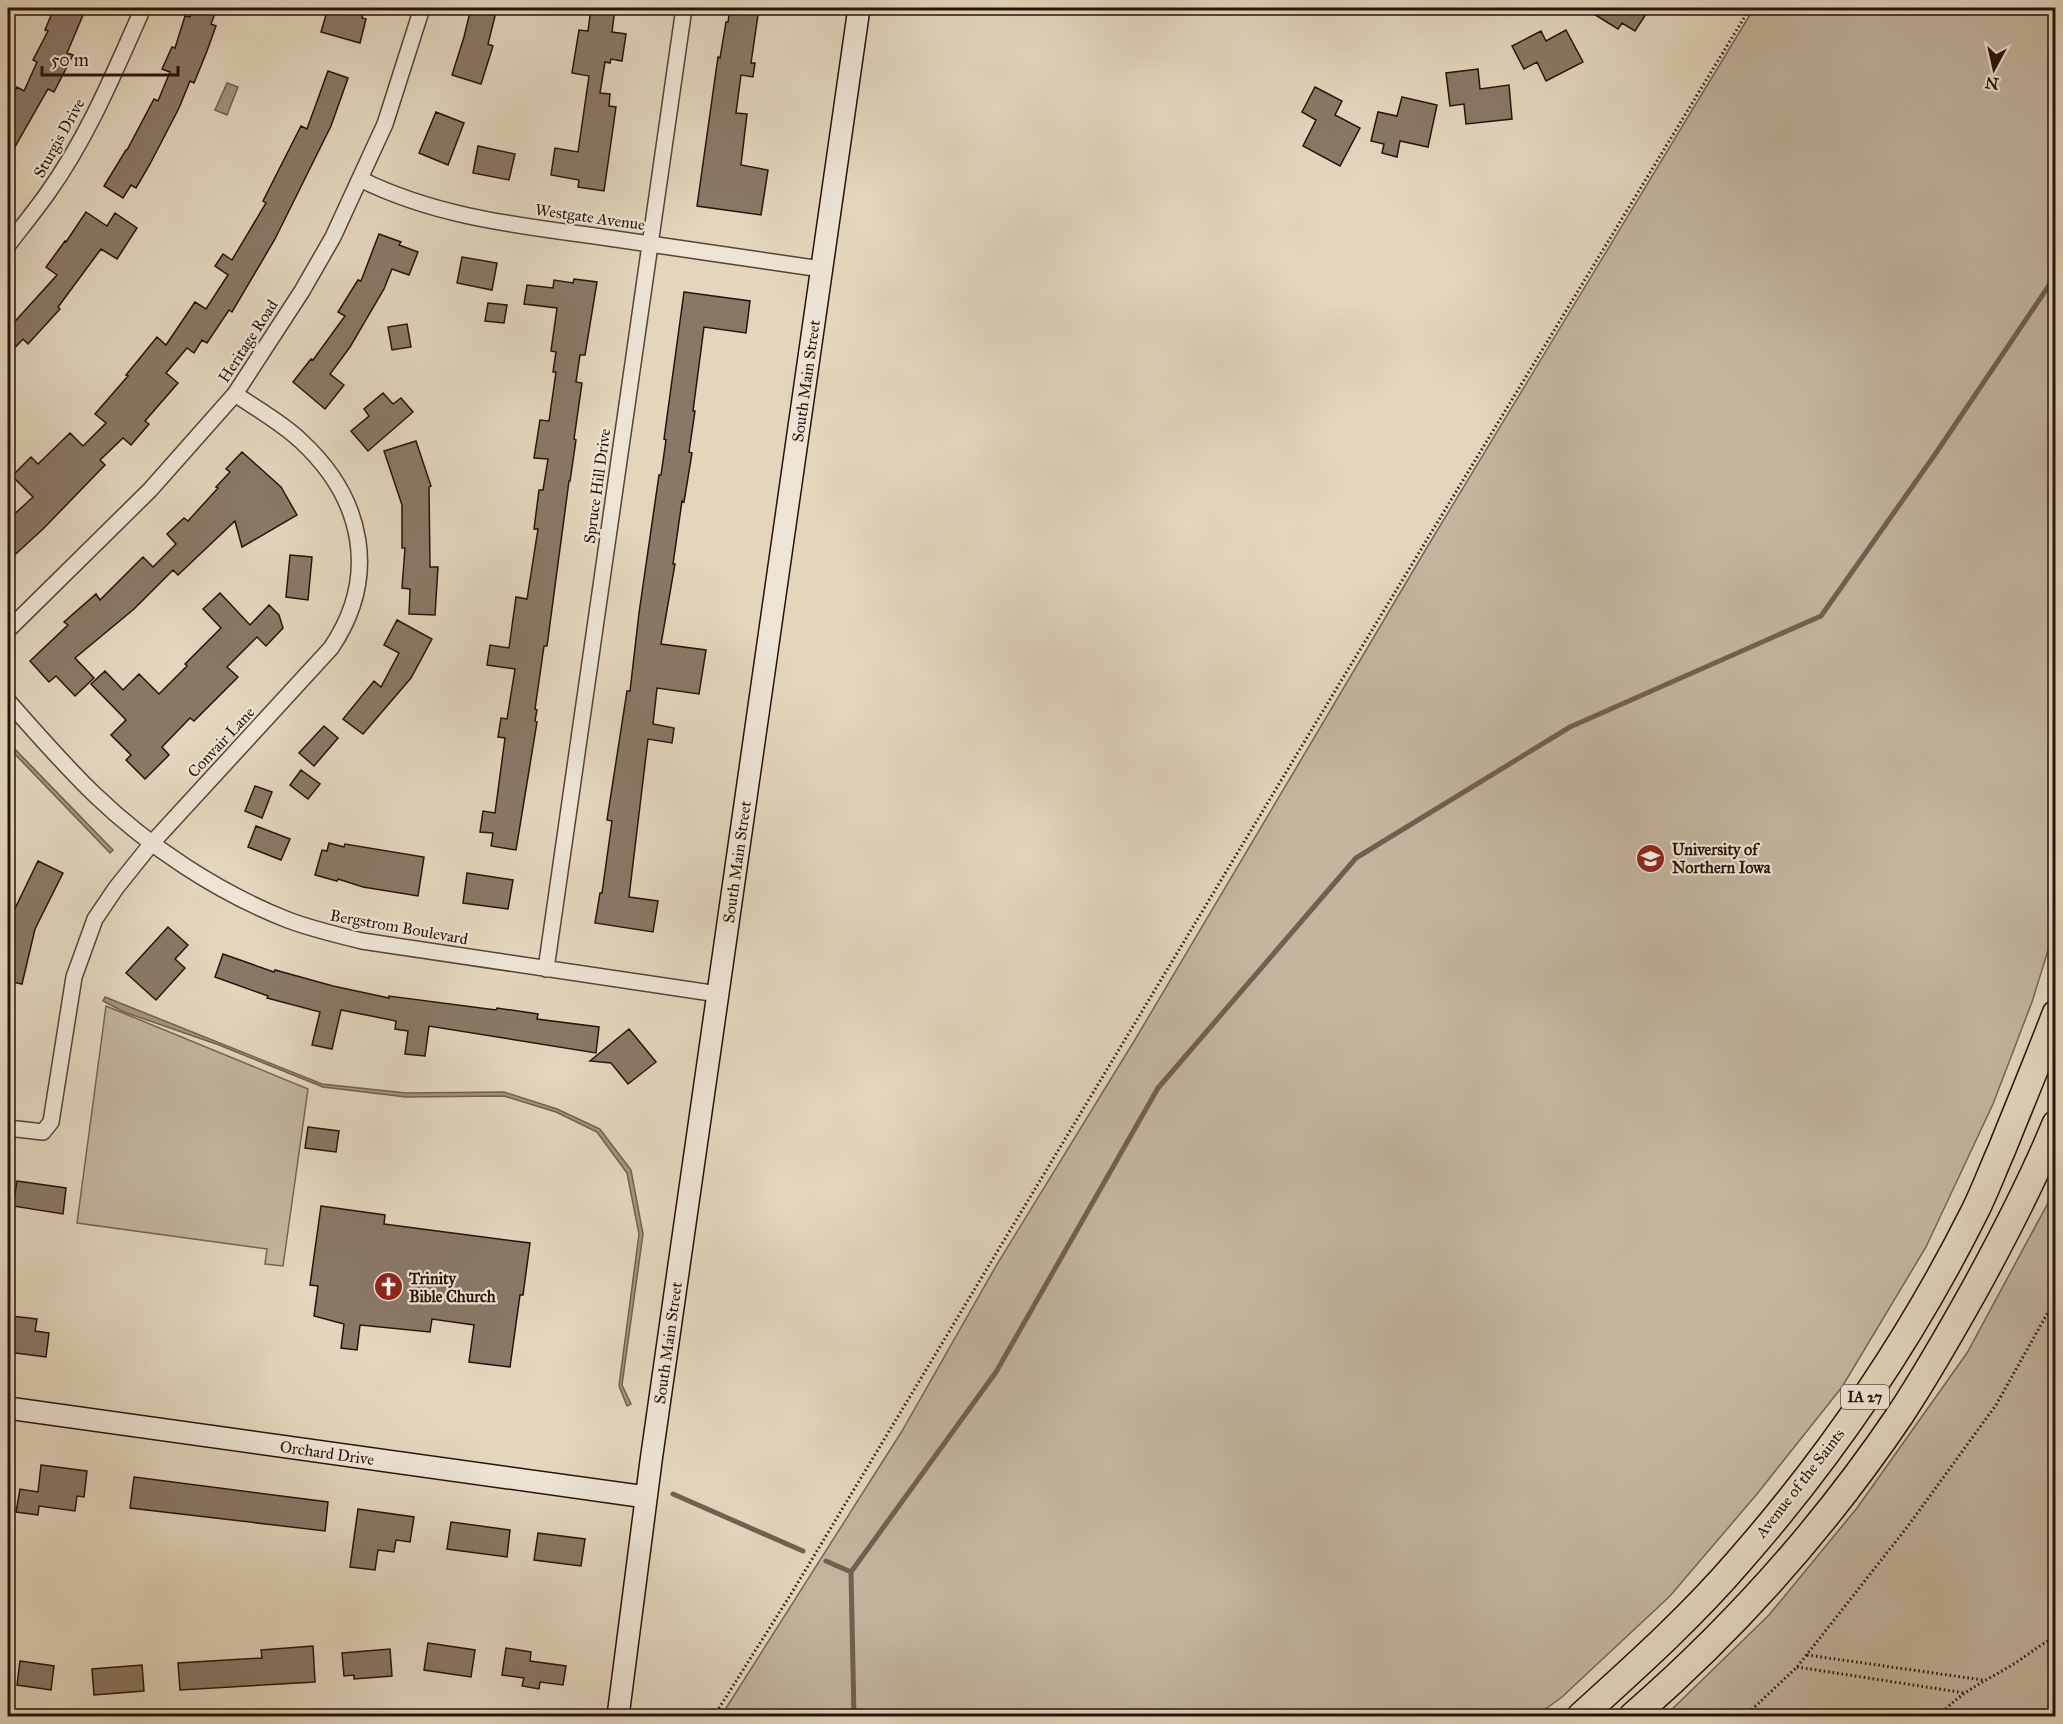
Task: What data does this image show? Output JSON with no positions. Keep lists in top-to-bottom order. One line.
{"streets":{"highway":["IA 27","Avenue of the Saints"],"street":["Sturgis Drive","Westgate Avenue","Heritage Road","South Main Street","Spruce Hill Drive","Convair Lane","Bergstrom Boulevard","Orchard Drive"]},"crossings":[["Westgate Avenue","Heritage Road"],["Westgate Avenue","South Main Street"],["Westgate Avenue","Spruce Hill Drive"],["Heritage Road","Convair Lane"],["South Main Street","Bergstrom Boulevard"],["South Main Street","Orchard Drive"],["Spruce Hill Drive","Bergstrom Boulevard"],["Convair Lane","Bergstrom Boulevard"]],"places":{"school or university":["University of Northern Iowa"],"church":["Trinity Bible Church"]},"scale_bar":"50 m","north":"bottom"}
